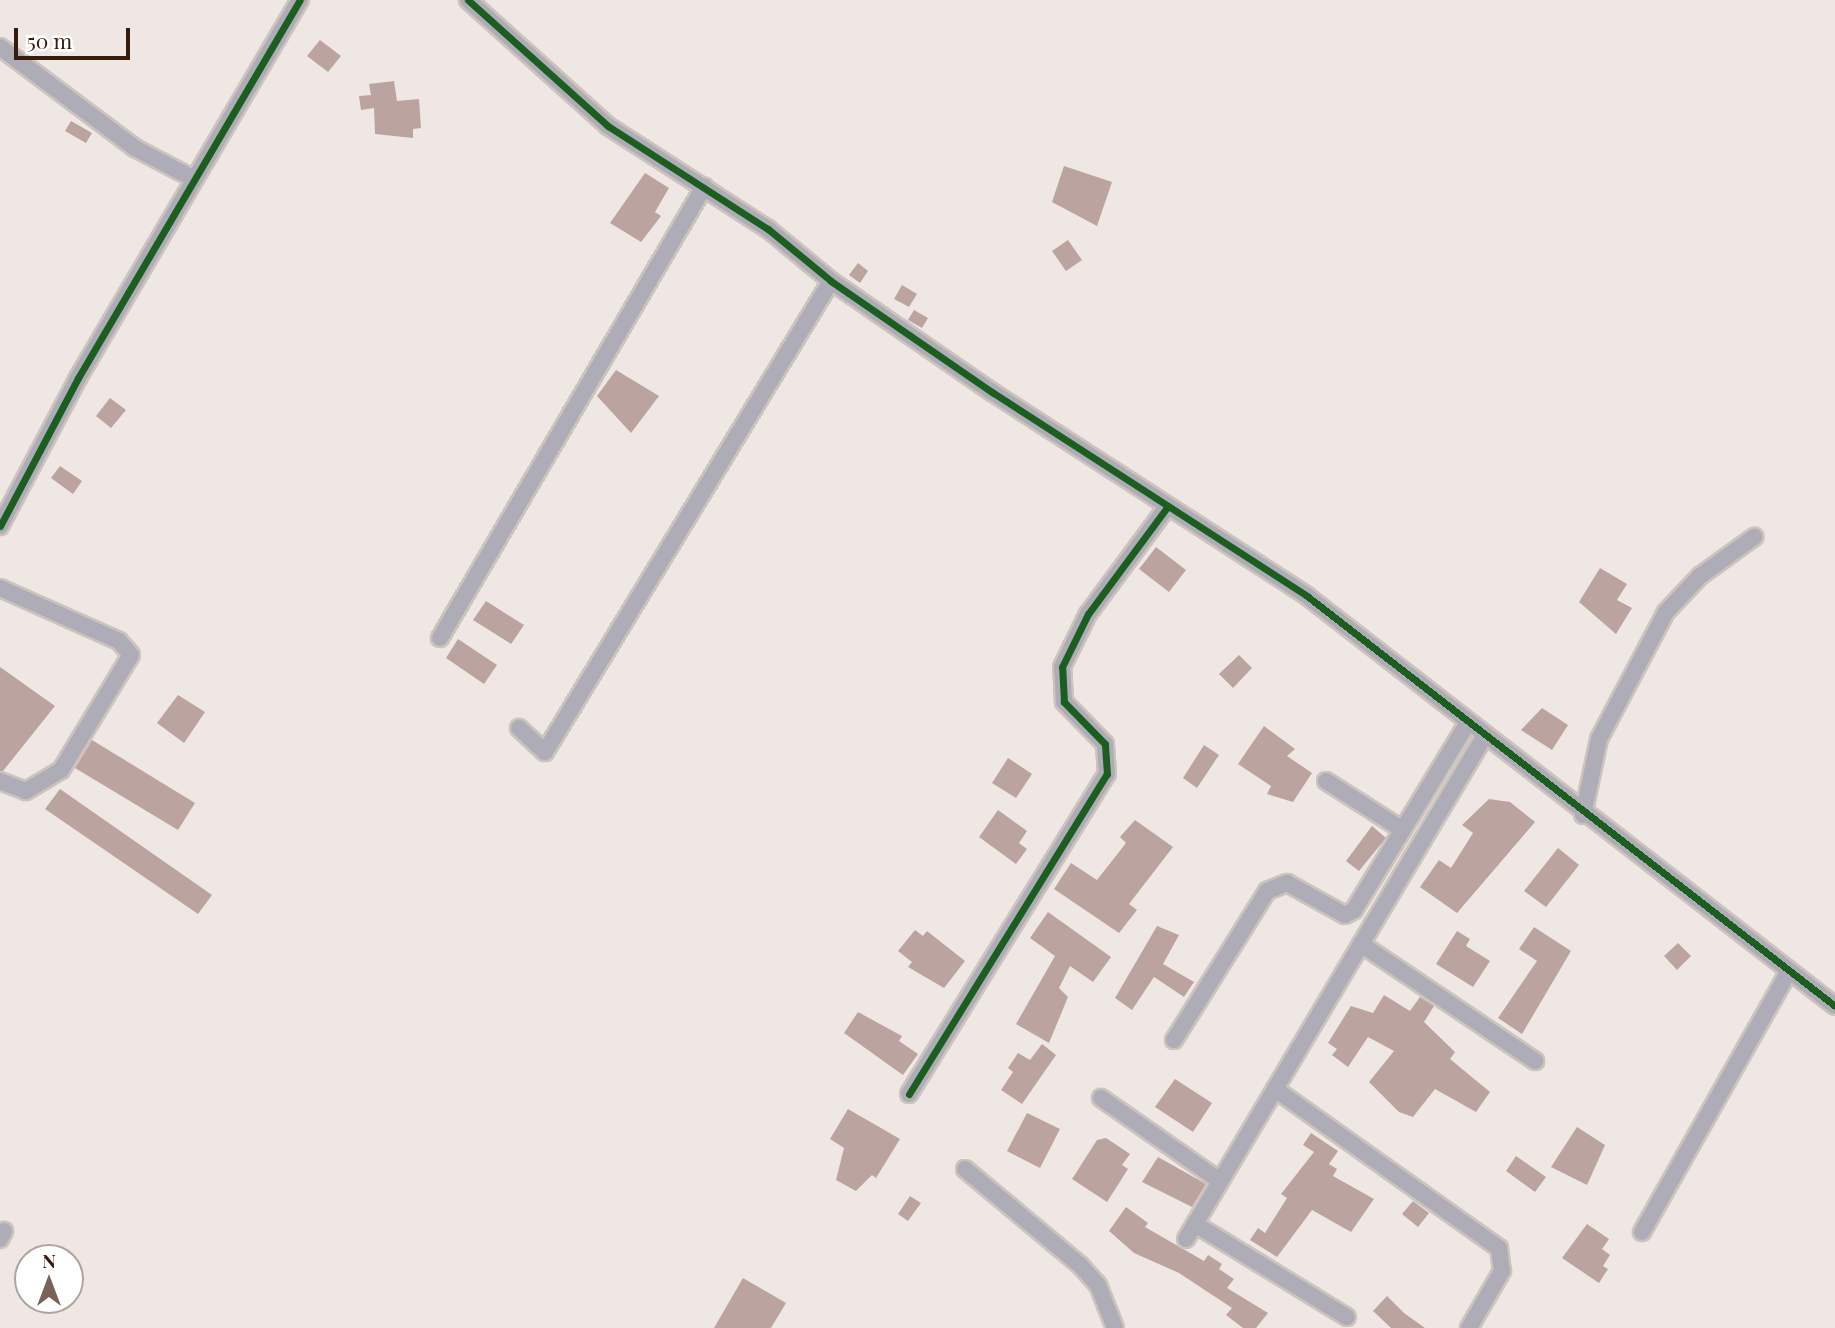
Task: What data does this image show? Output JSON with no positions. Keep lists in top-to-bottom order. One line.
{"scale_bar":"50 m","north":"top"}
